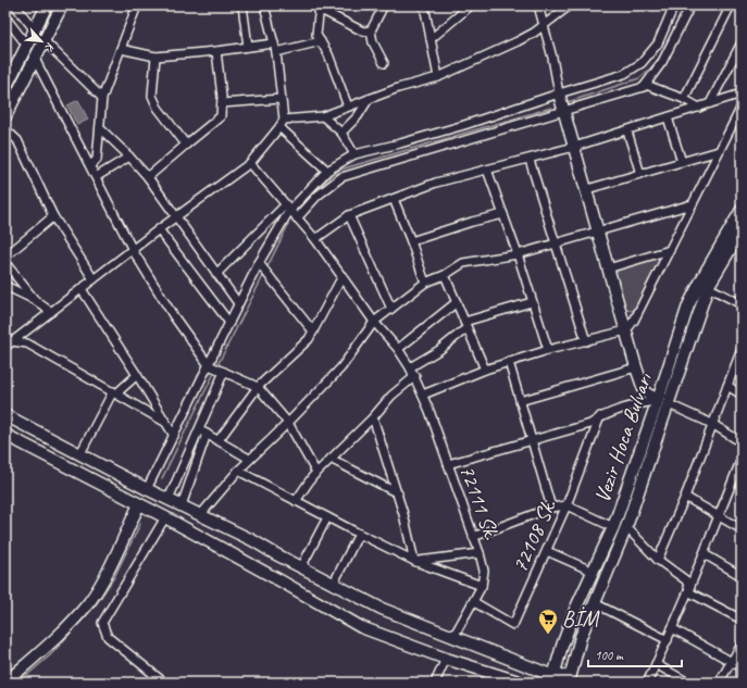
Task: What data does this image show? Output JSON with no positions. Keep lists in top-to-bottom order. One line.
{"streets":{"main road":["Vezir Hoca Bulvarı"],"street":["72111 Sk.","72108 Sk."]},"crossings":[["72111 Sk.","72108 Sk."]],"places":{"supermarket":["BİM"]},"scale_bar":"100 m","north":"bottom right"}
